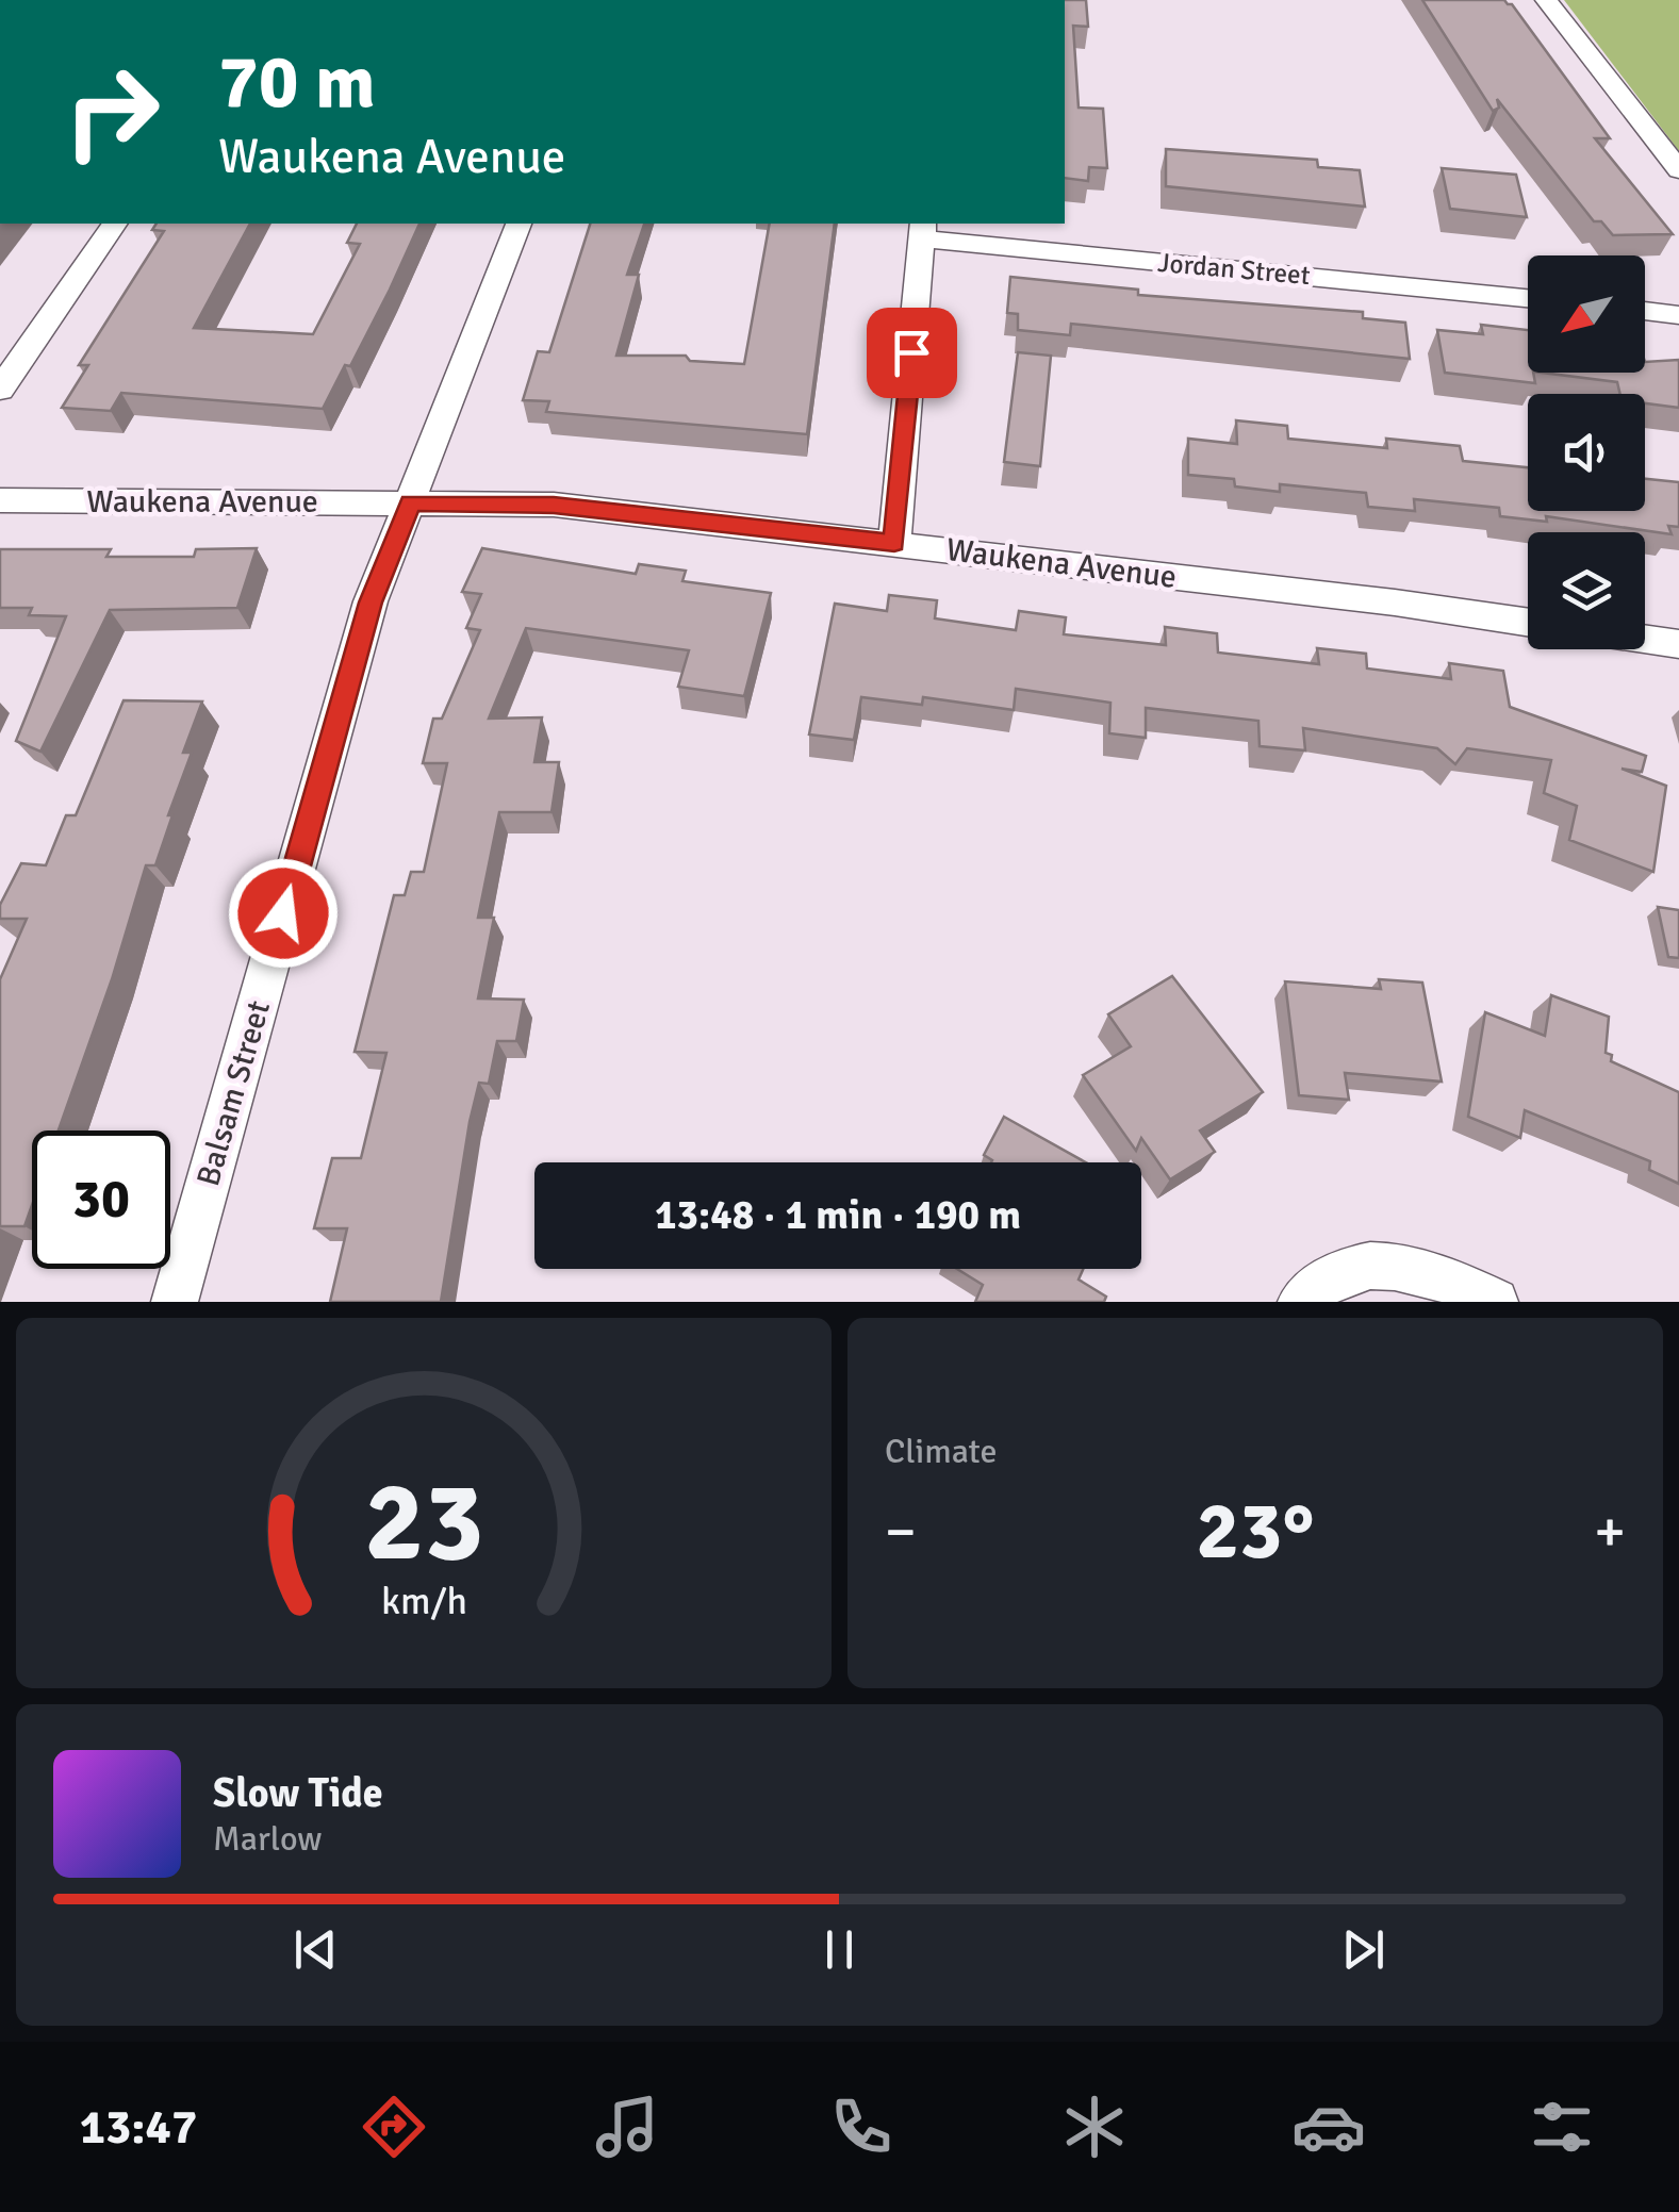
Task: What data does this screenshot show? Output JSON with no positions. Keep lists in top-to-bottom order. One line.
{"streets":{"street":["Jordan Street","Waukena Avenue","Balsam Street"]},"crossings":[["Waukena Avenue","Balsam Street"]],"north":"bottom left","page":{"turn":["70 m","Waukena Avenue"],"limit":"30","trip":"13:48 · 1 min · 190 m","tile":"Climate","heat":["−","23°","+"],"song":["Slow Tide","Marlow"],"tabs":"13:47","gauge":["23","km/h"]}}
